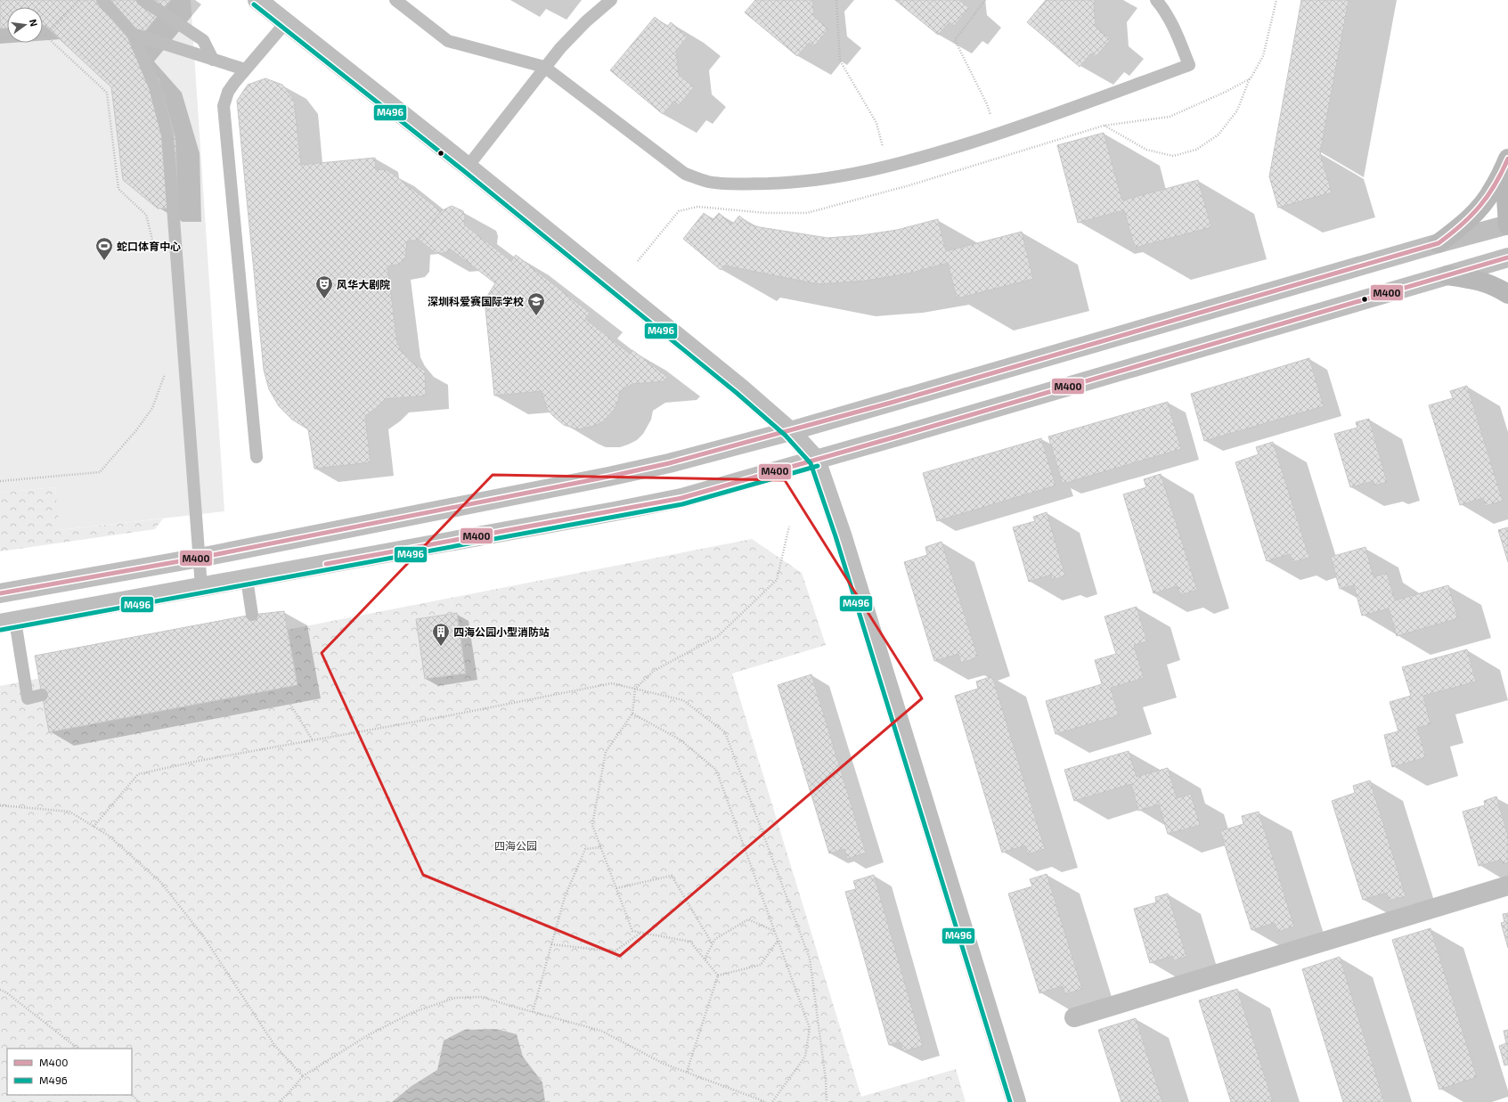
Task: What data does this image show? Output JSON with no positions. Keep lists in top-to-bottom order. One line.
{"parks":["四海公园"],"places":{"sports":["蛇口体育中心"],"theatre":["风华大剧院"],"school or university":["深圳科爱赛国际学校"],"building":["四海公园小型消防站"]},"lines":["transit line M496","transit line M400"],"legend":["M400","M496"],"north":"right"}
